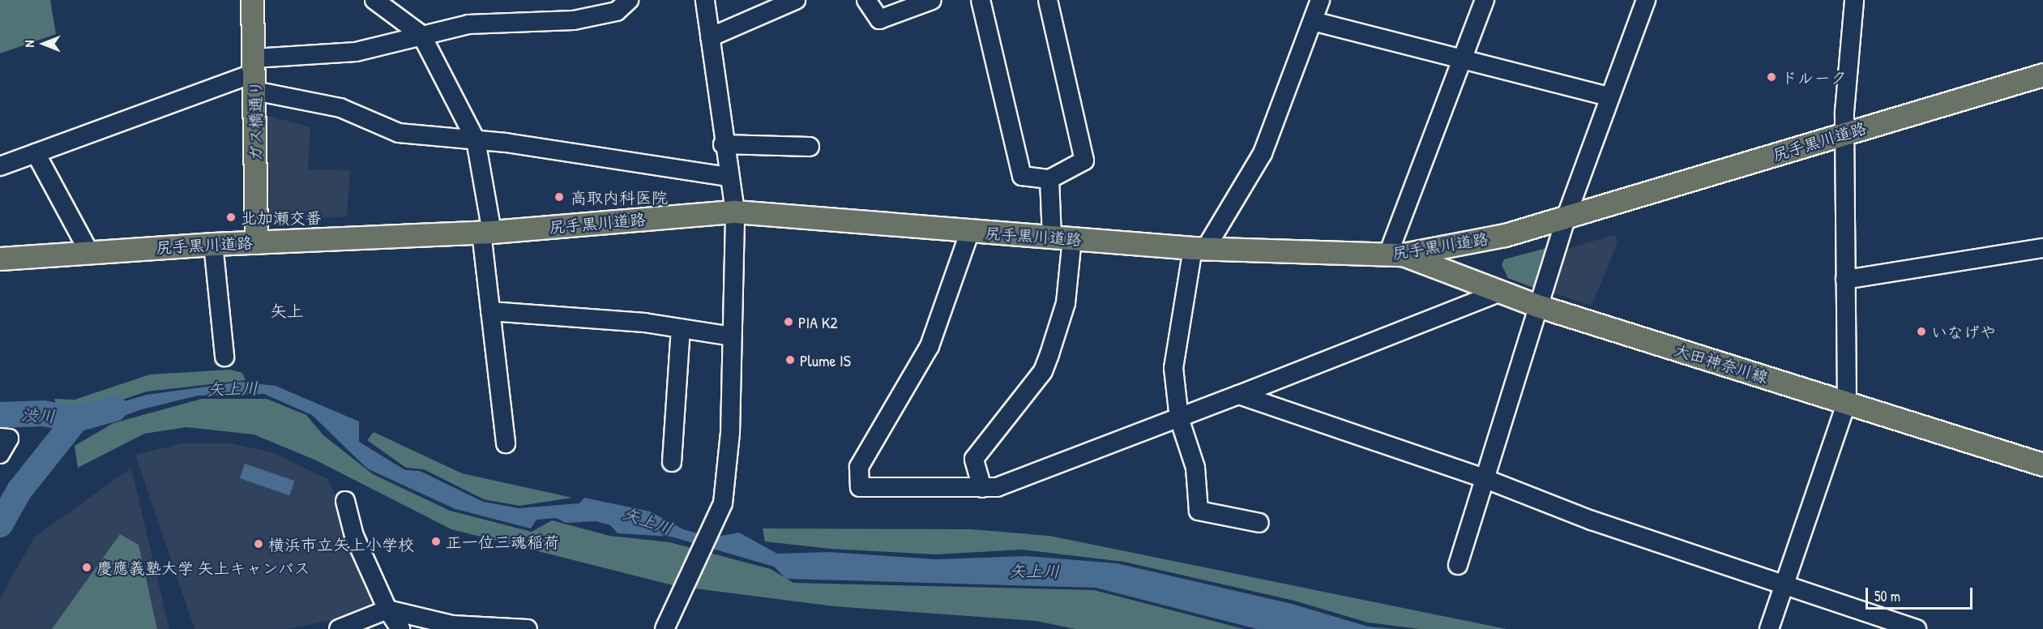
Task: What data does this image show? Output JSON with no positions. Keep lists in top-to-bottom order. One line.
{"streets":{"main road":["ガス橋通り","尻手黒川道路","大田神奈川線"]},"crossings":[["ガス橋通り","尻手黒川道路"],["尻手黒川道路","大田神奈川線"]],"districts":["矢上"],"water":["矢上川","渋川"],"places":["ドルーク","高取内科医院","北加瀬交番","PIA K2","いなげや","Plume IS","正一位三魂稲荷","横浜市立矢上小学校","慶應義塾大学 矢上キャンパス"],"scale_bar":"50 m","north":"left"}
